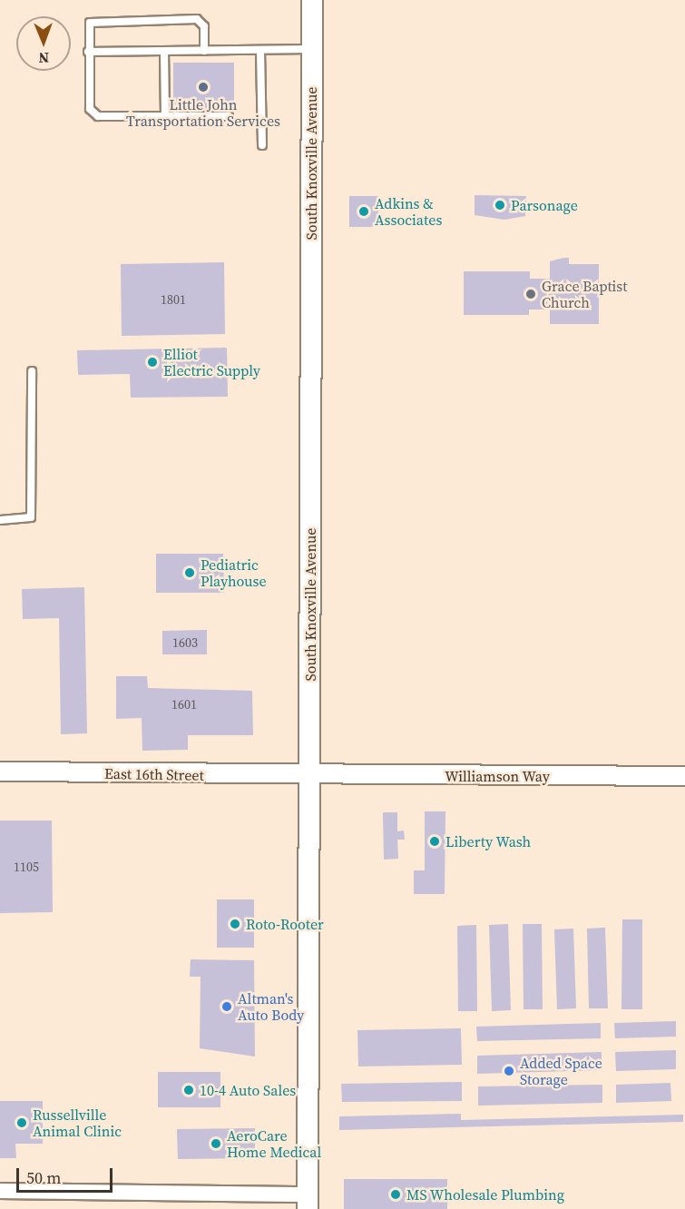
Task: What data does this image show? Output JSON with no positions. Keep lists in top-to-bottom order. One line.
{"streets":{"main road":["South Knoxville Avenue"],"street":["East 16th Street","Williamson Way"]},"crossings":[["South Knoxville Avenue","East 16th Street"],["South Knoxville Avenue","Williamson Way"],["East 16th Street","Williamson Way"]],"places":["Little John Transportation Services","Parsonage","Adkins & Associates","Grace Baptist Church","Elliot Electric Supply","Pediatric Playhouse","Liberty Wash","Roto-Rooter","Altman's Auto Body","Added Space Storage","10-4 Auto Sales","Russellville Animal Clinic","AeroCare Home Medical","MS Wholesale Plumbing"],"house_numbers":["1801","1603","1601","1105"],"scale_bar":"50 m","north":"bottom"}
